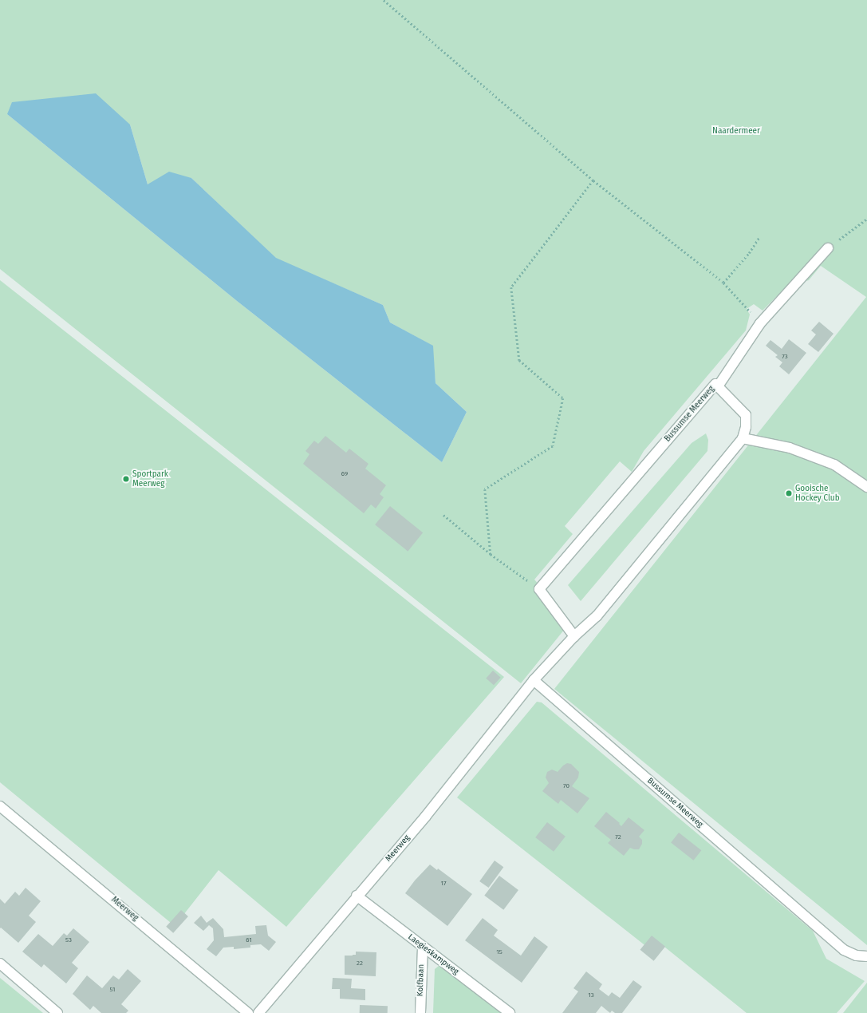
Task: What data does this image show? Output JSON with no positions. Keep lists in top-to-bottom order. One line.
{"streets":{"street":["Bussumse Meerweg","Meerweg","Laegieskampweg","Kolfbaan"]},"crossings":[["Bussumse Meerweg","Meerweg"],["Meerweg","Laegieskampweg"],["Laegieskampweg","Kolfbaan"]],"parks":["Naardermeer"],"places":["Sportpark Meerweg","Gooische Hockey Club"],"house_numbers":["73","69","70","72","17","53","61","15","22","51","13"]}
